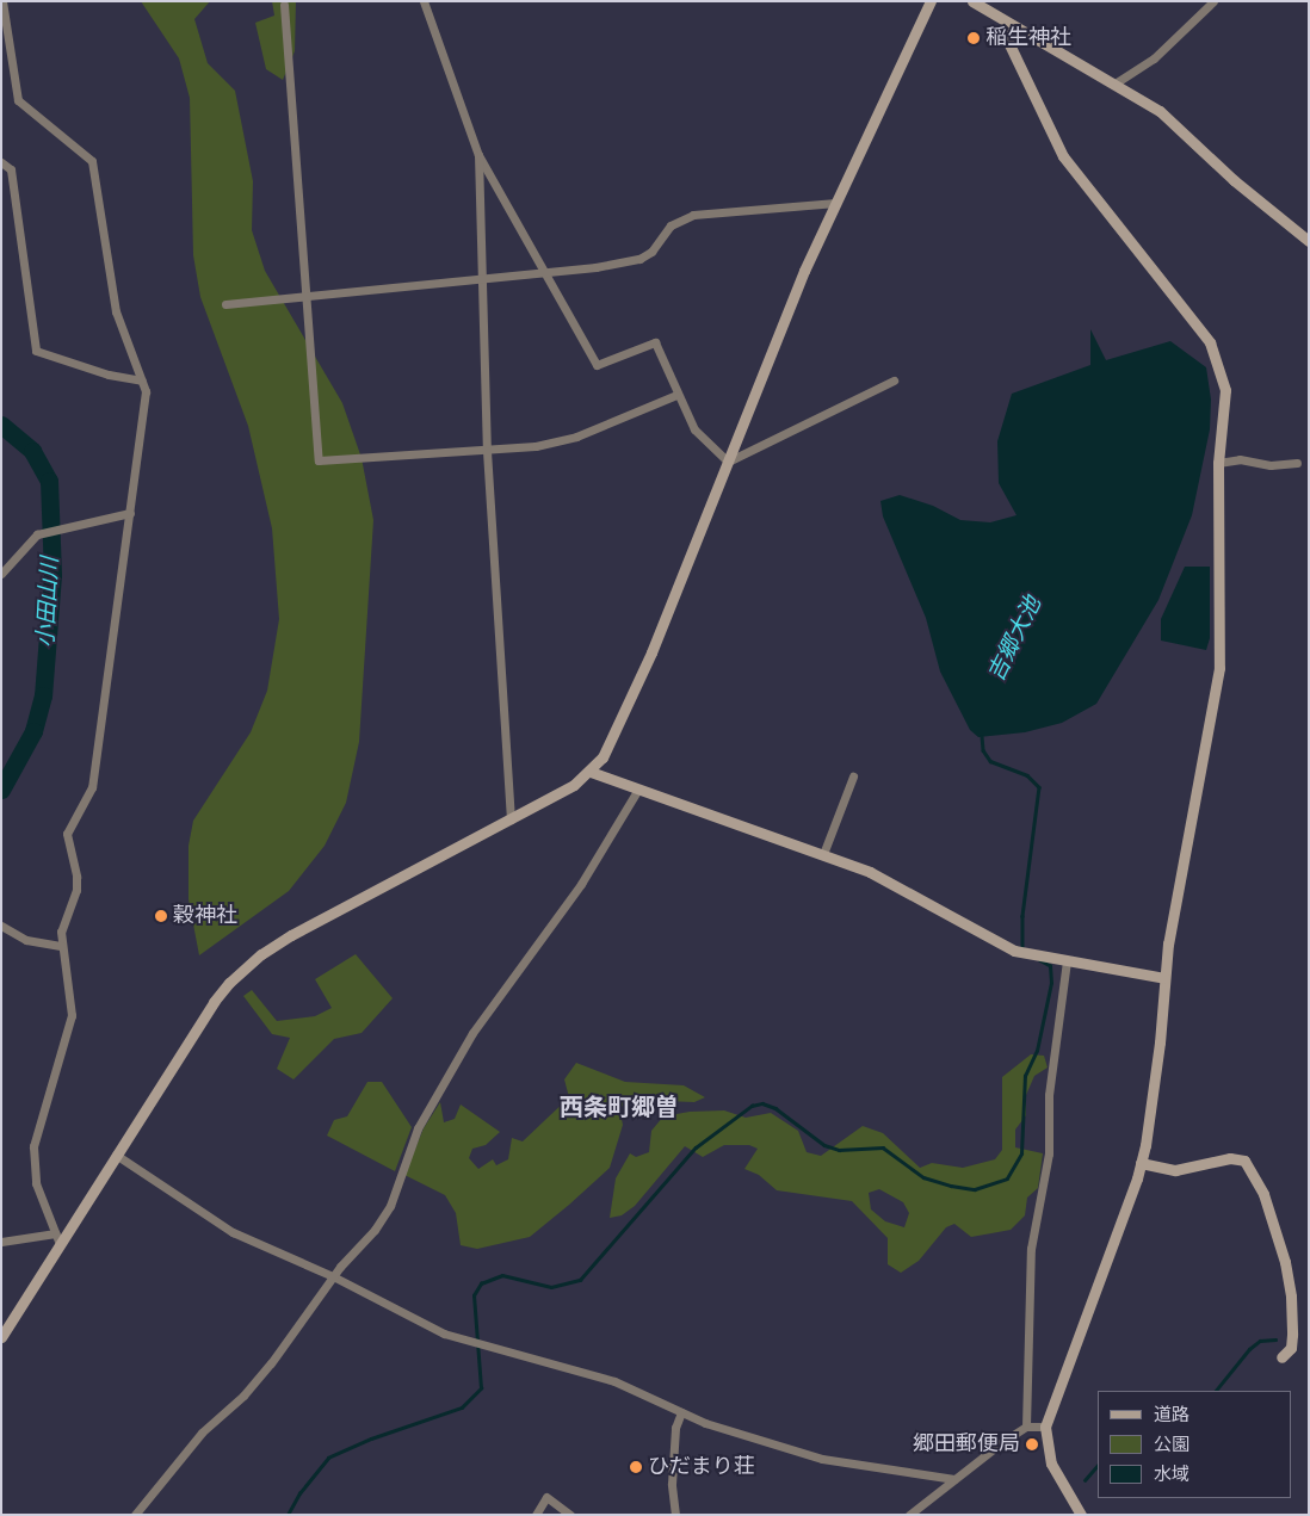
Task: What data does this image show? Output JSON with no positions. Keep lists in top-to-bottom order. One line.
{"districts":["西条町郷曽"],"water":["小田山川","吉郷大池"],"places":["稲生神社","穀神社","郷田郵便局","ひだまり荘"],"legend":["道路","公園","水域"]}
